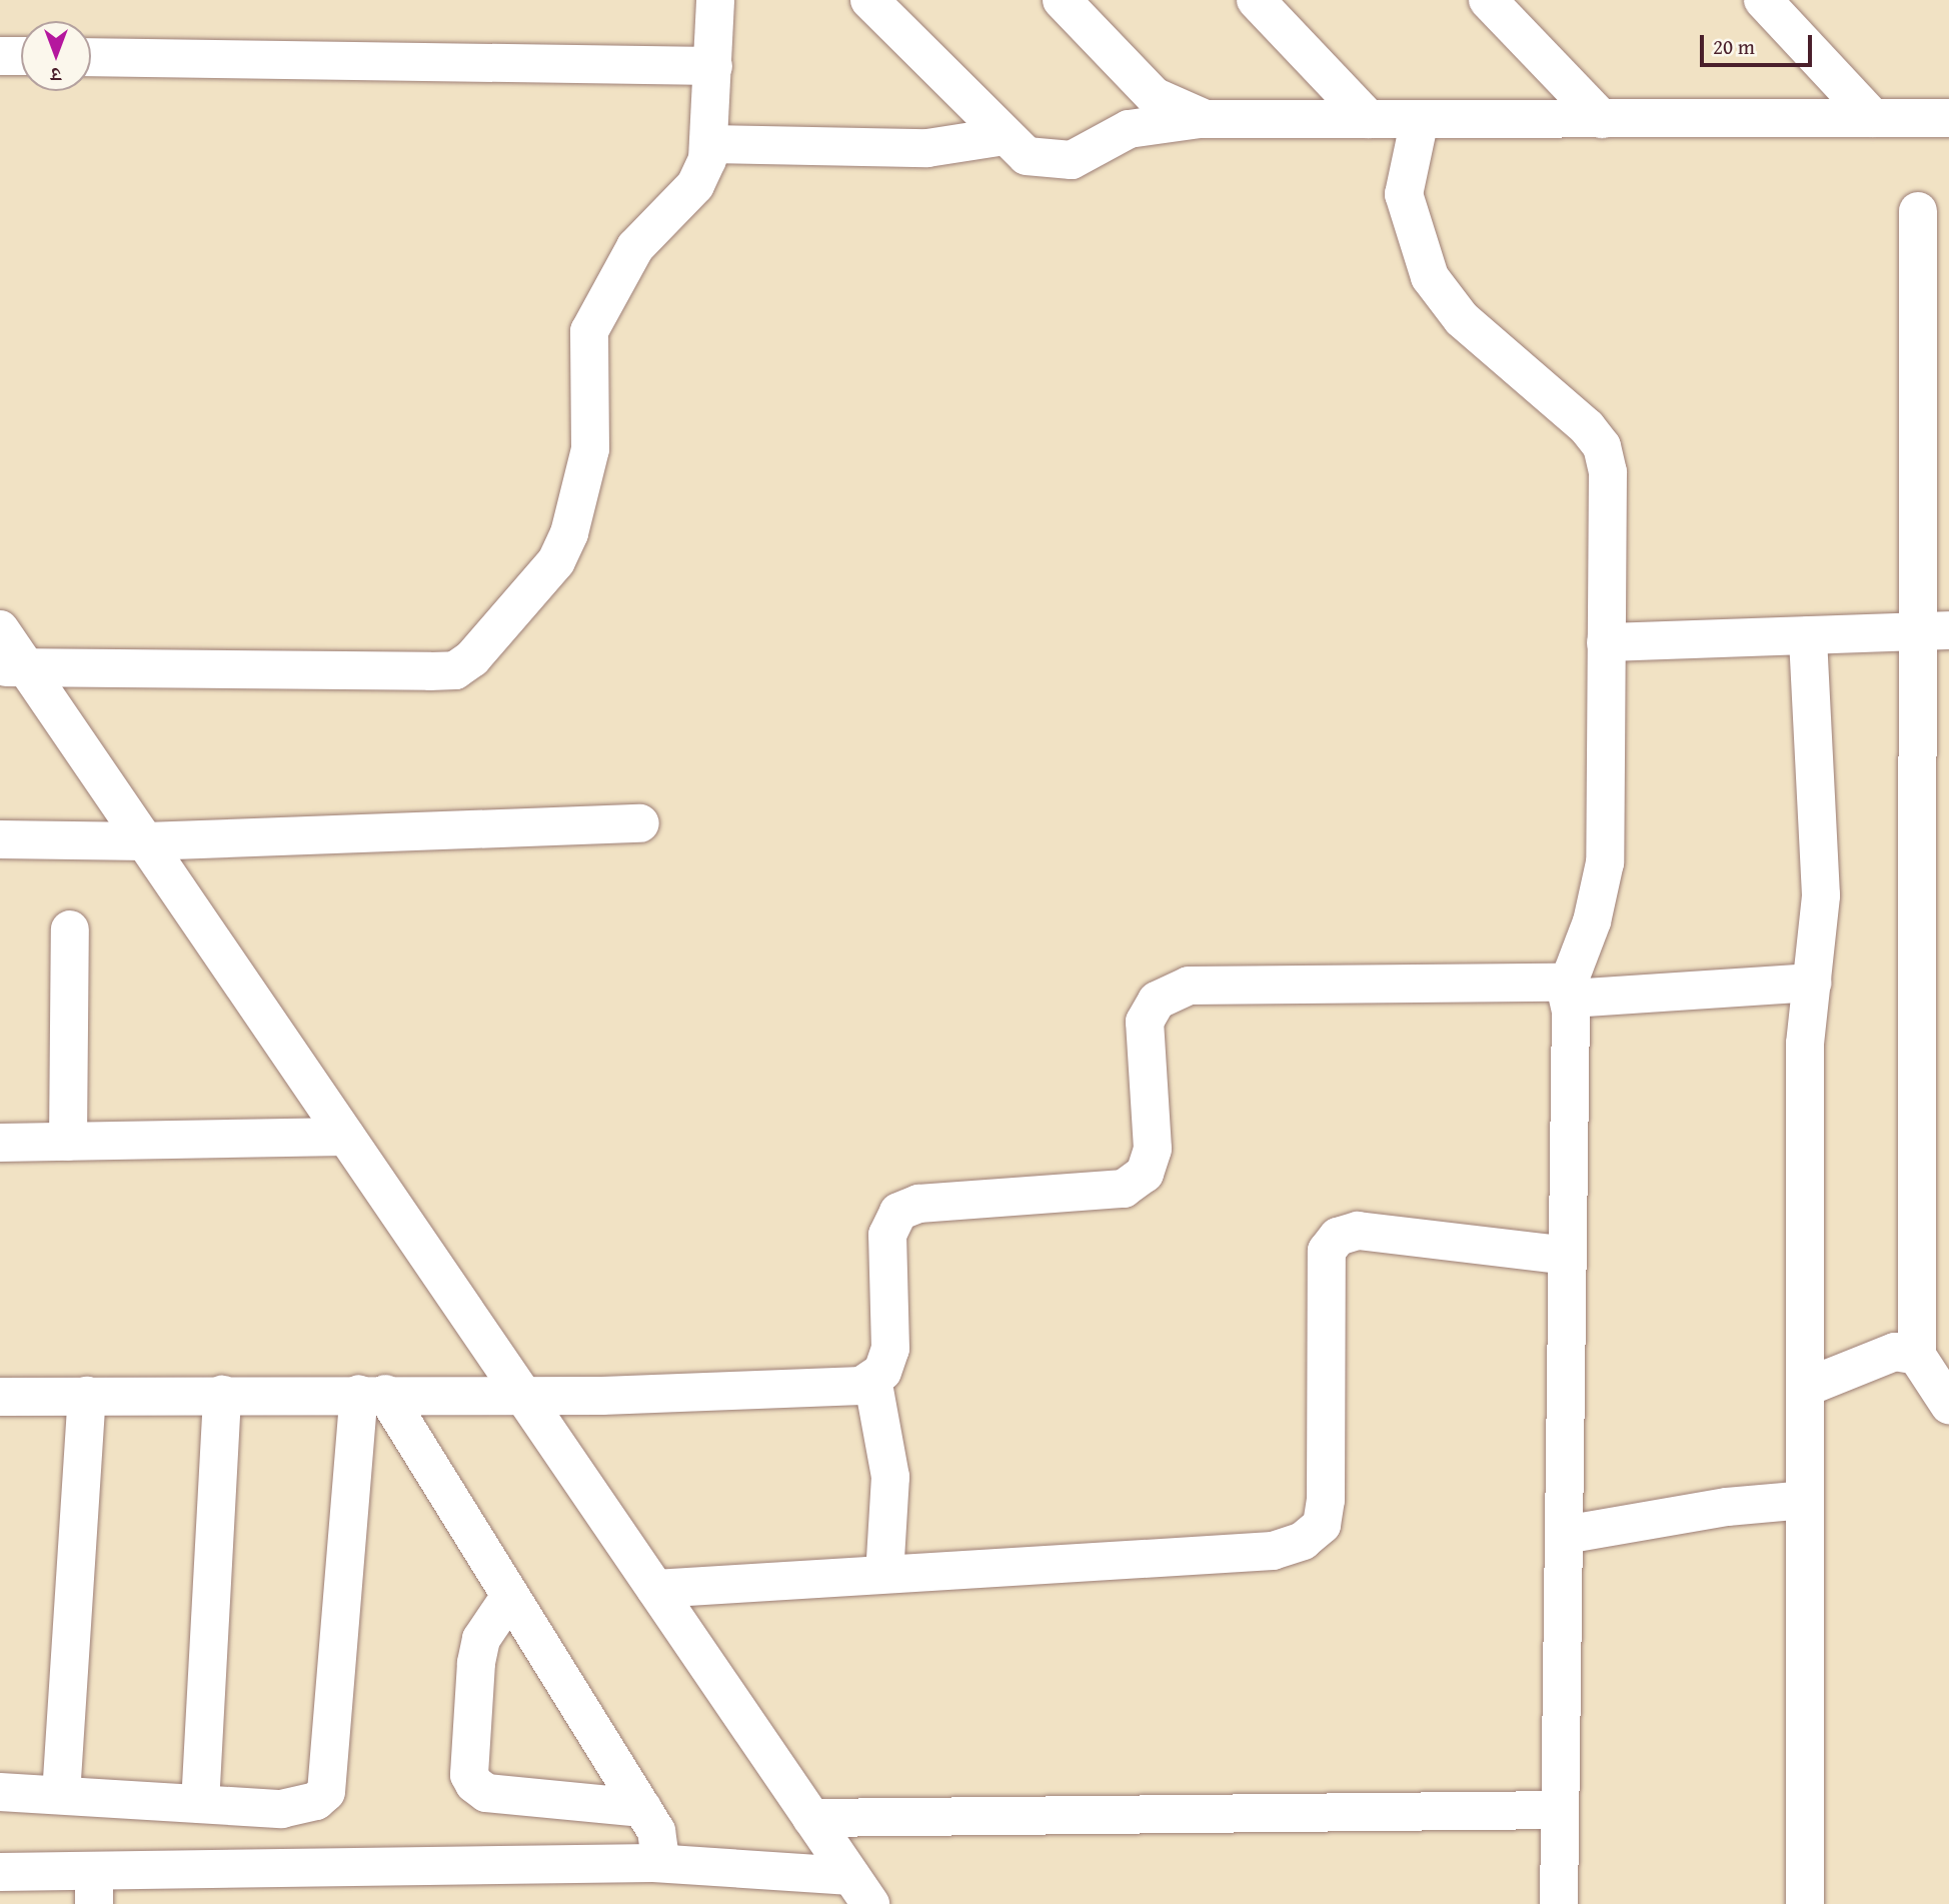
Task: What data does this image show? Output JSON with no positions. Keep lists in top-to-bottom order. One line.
{"scale_bar":"20 m","north":"bottom"}
